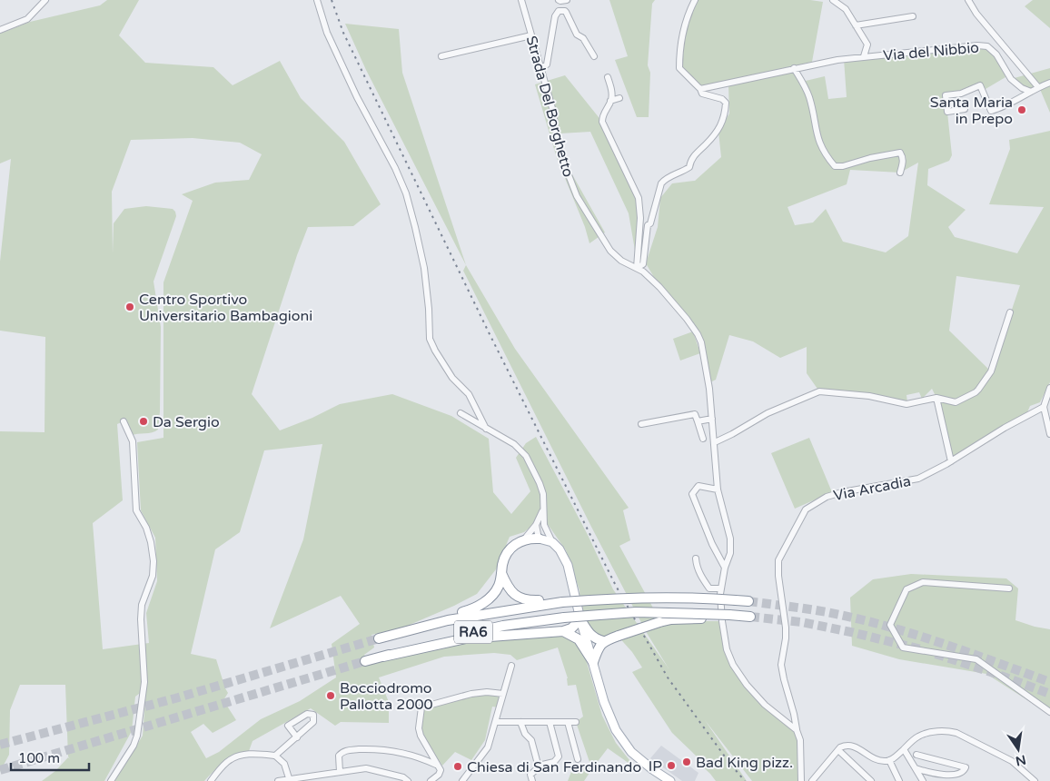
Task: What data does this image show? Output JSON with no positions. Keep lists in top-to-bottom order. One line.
{"streets":{"highway":["RA6"],"street":["Via del Nibbio","Strada Del Borghetto","Via Arcadia"]},"crossings":[["Strada Del Borghetto","Via Arcadia"]],"places":["Santa Maria in Prepo","Centro Sportivo Universitario Bambagioni","Da Sergio","Bocciodromo Pallotta 2000","Bad King pizz.","IP","Chiesa di San Ferdinando"],"scale_bar":"100 m","north":"bottom"}
